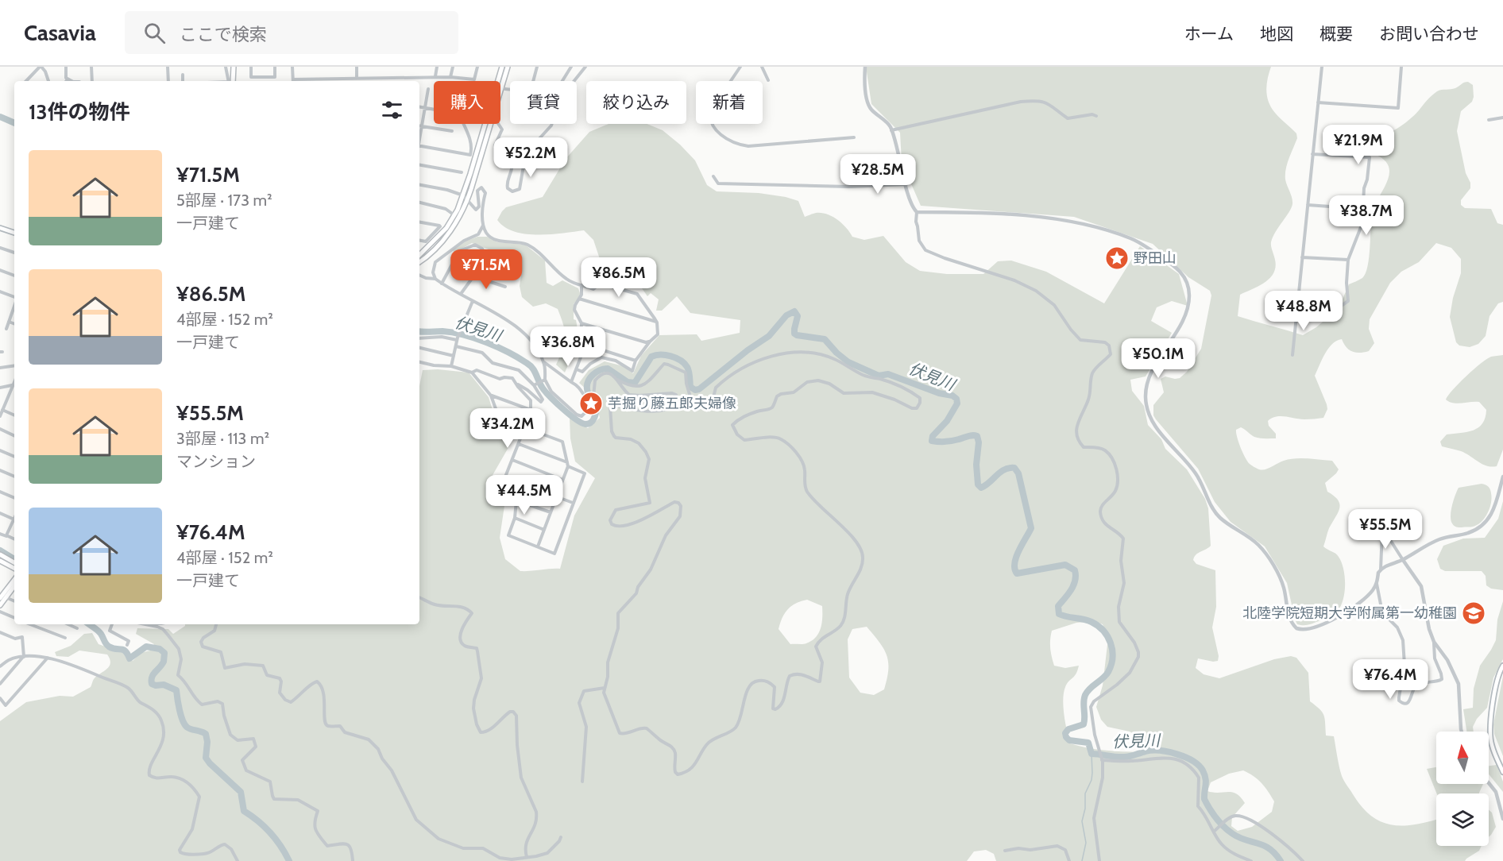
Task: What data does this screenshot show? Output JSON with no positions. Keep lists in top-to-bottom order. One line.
{"water":["伏見川"],"places":{"place":["野田山","芋掘り藤五郎夫婦像"],"school or university":["北陸学院短期大学附属第一幼稚園"]},"north":"top","page":{"header":"Casavia","search":"ここで検索","nav":["ホーム","地図","概要","お問い合わせ"],"chip":["購入","賃貸","絞り込み","新着"],"heading":"13件の物件","price":["¥21.9M","¥52.2M","¥28.5M","¥38.7M","¥71.5M","¥86.5M","¥48.8M","¥36.8M","¥50.1M","¥34.2M","¥44.5M","¥55.5M","¥76.4M"],"list":[{"name":"¥71.5M","note":"5部屋 · 173 m² · 一戸建て"},{"name":"¥86.5M","note":"4部屋 · 152 m² · 一戸建て"},{"name":"¥55.5M","note":"3部屋 · 113 m² · マンション"},{"name":"¥76.4M","note":"4部屋 · 152 m² · 一戸建て"}]}}
